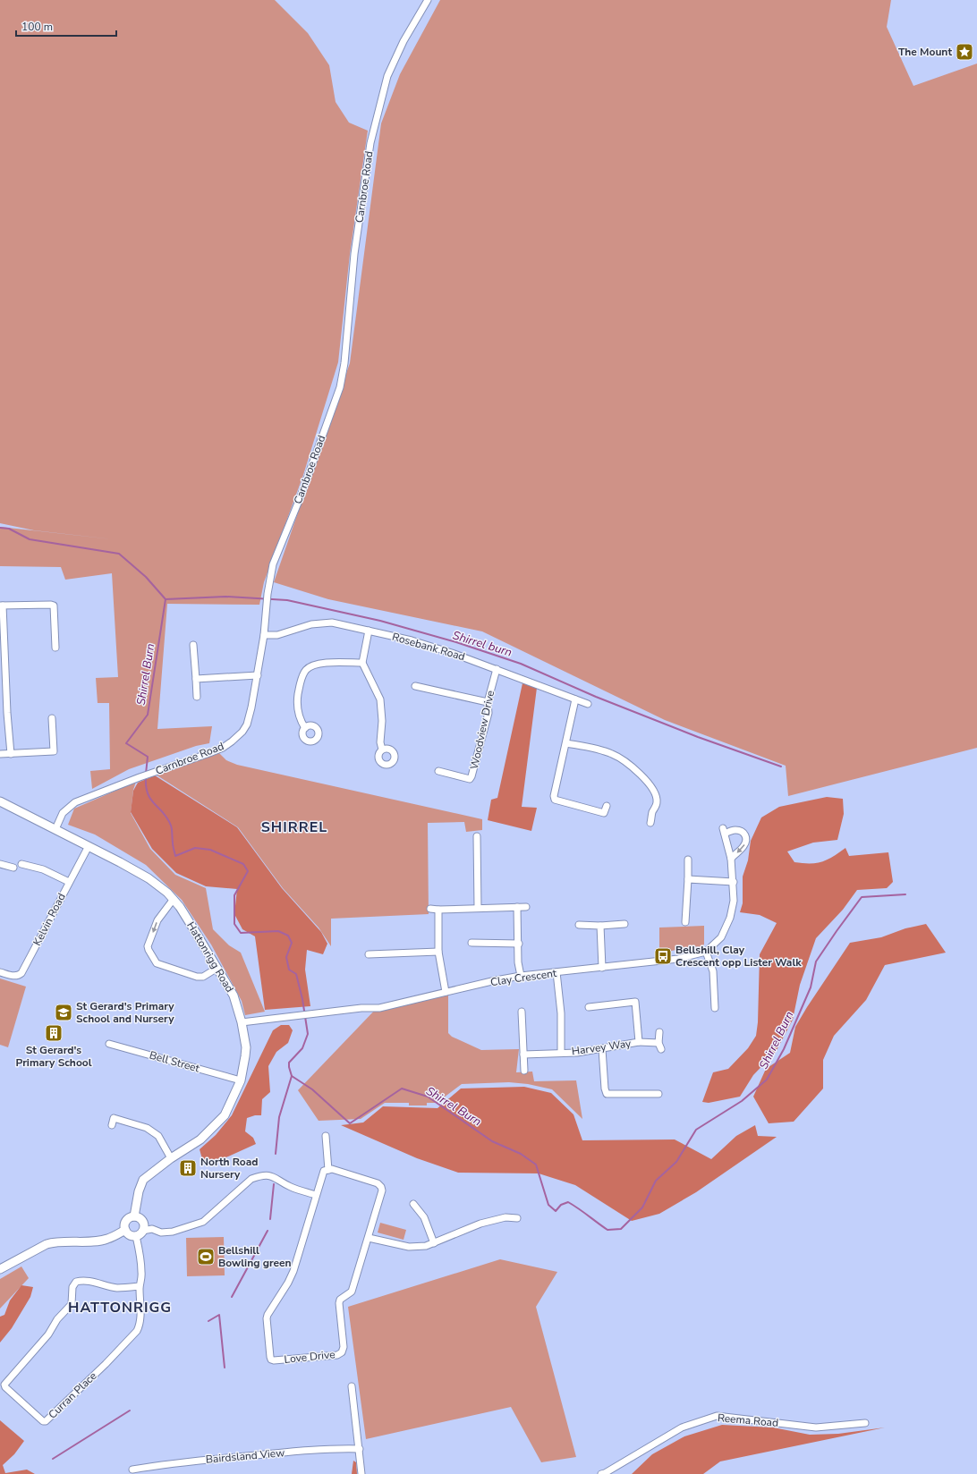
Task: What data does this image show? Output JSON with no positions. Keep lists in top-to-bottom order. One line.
{"streets":{"street":["Carnbroe Road","Rosebank Road","Woodview Drive","Kelvin Road","Hattonrigg Road","Clay Crescent","Harvey Way","Bell Street","Love Drive","Curran Place","Reema Road","Bairdsland View"]},"crossings":[["Carnbroe Road","Rosebank Road"],["Carnbroe Road","Hattonrigg Road"],["Rosebank Road","Woodview Drive"],["Kelvin Road","Hattonrigg Road"],["Hattonrigg Road","Clay Crescent"],["Hattonrigg Road","Bell Street"],["Hattonrigg Road","Curran Place"],["Clay Crescent","Harvey Way"]],"districts":["SHIRREL","HATTONRIGG"],"water":["Shirrel burn","Shirrel Burn"],"places":{"place":["The Mount"],"bus stop":["Bellshill, Clay Crescent opp Lister Walk"],"school or university":["St Gerard's Primary School and Nursery"],"building":["St Gerard's Primary School","North Road Nursery"],"sports":["Bellshill Bowling green"]},"scale_bar":"100 m"}
